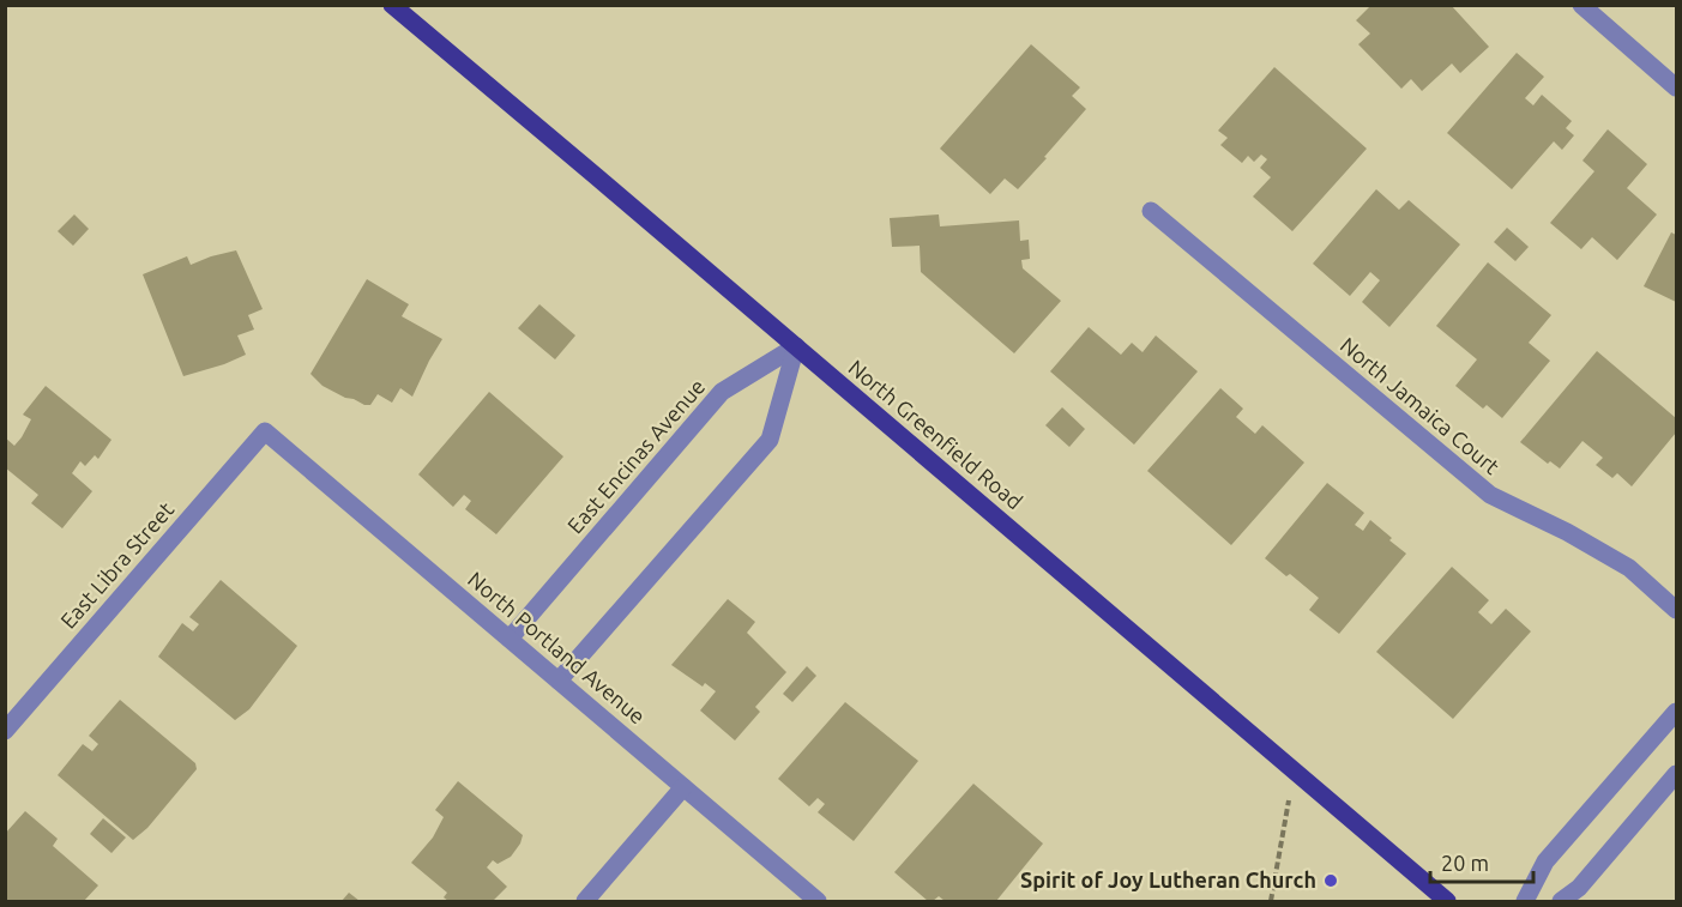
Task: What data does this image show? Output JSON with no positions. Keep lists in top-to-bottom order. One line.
{"streets":{"main road":["North Greenfield Road"],"street":["North Jamaica Court","East Encinas Avenue","East Libra Street","North Portland Avenue"]},"crossings":[["North Greenfield Road","East Encinas Avenue"],["East Encinas Avenue","North Portland Avenue"],["East Libra Street","North Portland Avenue"]],"places":["Spirit of Joy Lutheran Church"],"scale_bar":"20 m"}
